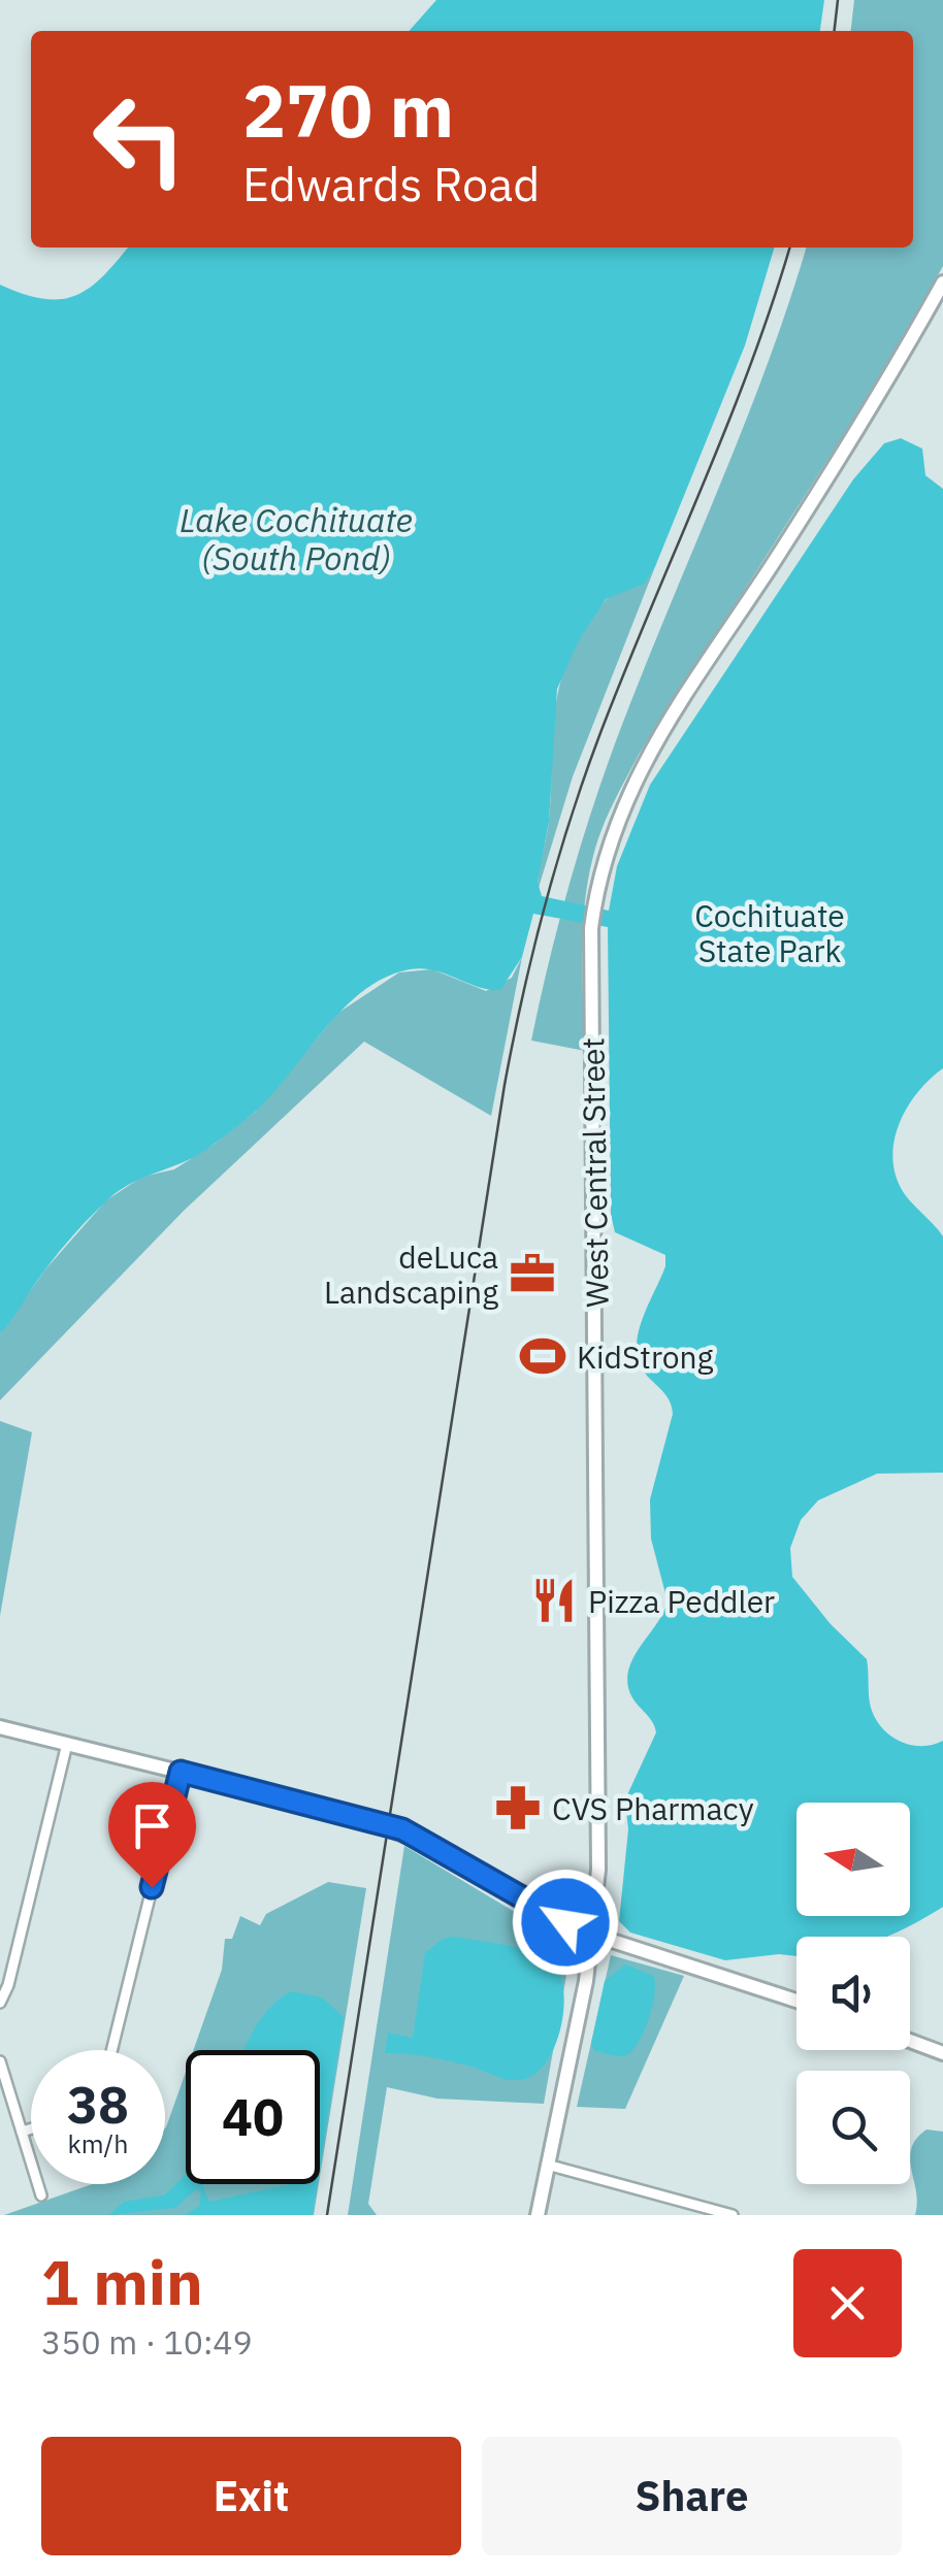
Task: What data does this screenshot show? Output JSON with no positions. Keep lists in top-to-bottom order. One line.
{"streets":{"main road":["West Central Street"]},"water":["Lake Cochituate (South Pond)"],"parks":["Cochituate State Park"],"places":{"office":["deLuca Landscaping"],"sports":["KidStrong"],"restaurant":["Pizza Peddler"],"pharmacy":["CVS Pharmacy"]},"north":"left","page":{"turn":["270 m","Edwards Road"],"speed":"38 km/h","limit":"40","heading":["1 min","350 m · 10:49"],"buttons":["Exit","Share"]}}
